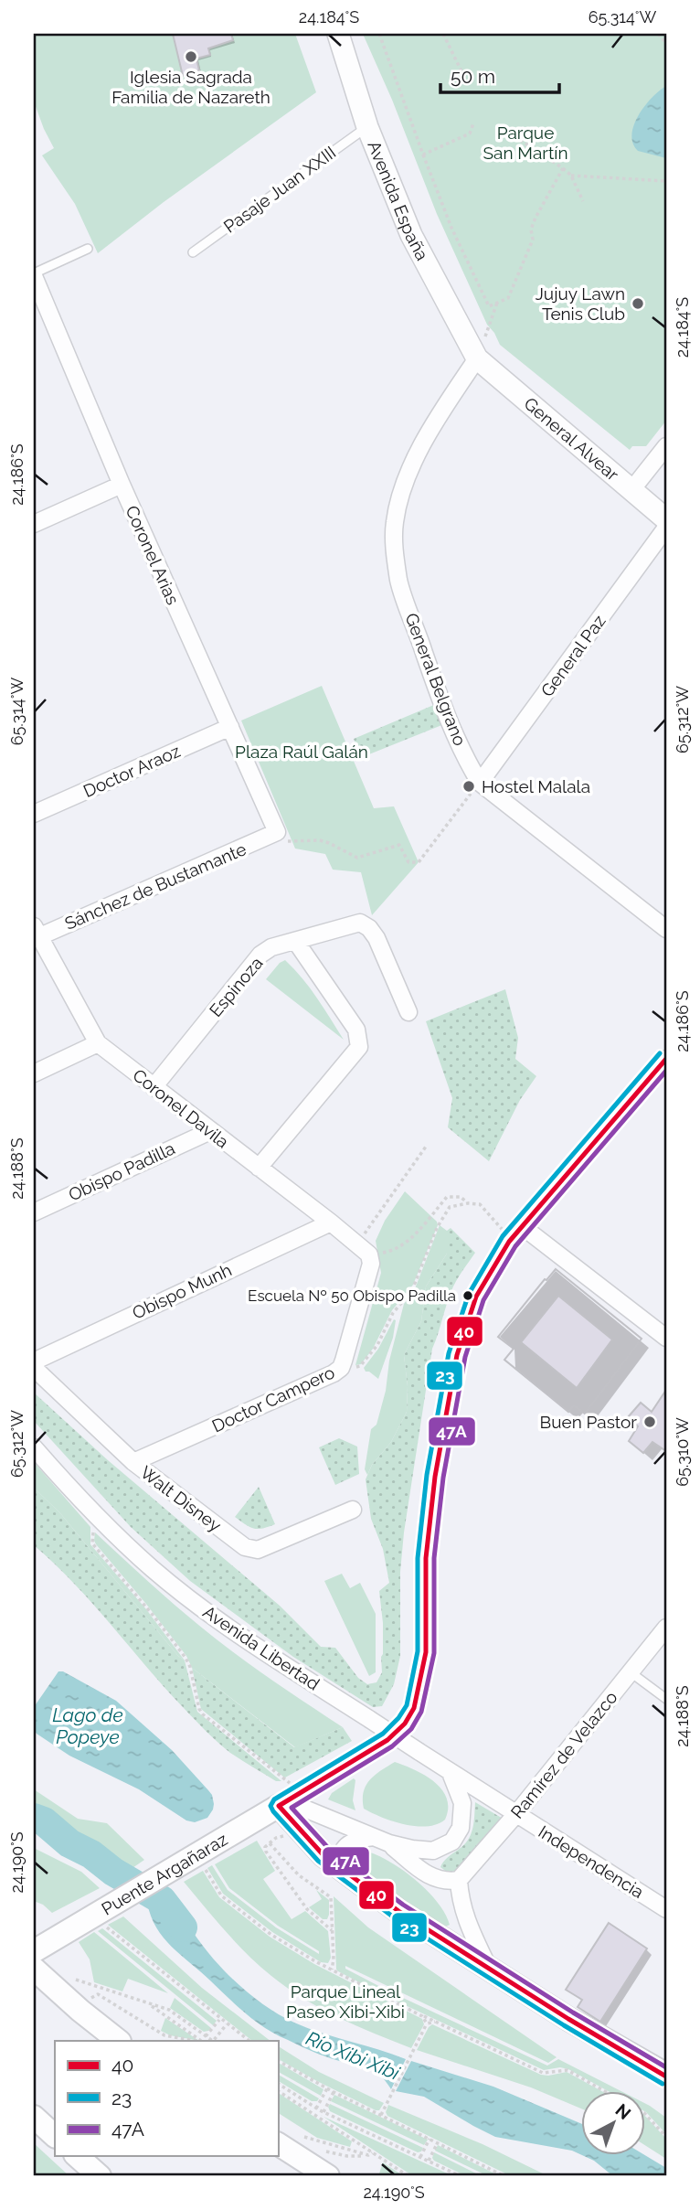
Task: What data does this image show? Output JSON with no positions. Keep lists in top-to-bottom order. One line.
{"streets":{"main road":["Puente Argañaraz"],"street":["Avenida España","General Alvear","Coronel Arias","General Paz","General Belgrano","Doctor Araoz","Sánchez de Bustamante","Espinoza","Coronel Davila","Obispo Padilla","Obispo Munh","Doctor Campero","Walt Disney","Avenida Libertad","Ramírez de Velazco","Independencia"],"lane":["Pasaje Juan XXIII"]},"crossings":[["Pasaje Juan XXIII","Avenida España"],["Avenida España","General Alvear"],["Avenida España","General Belgrano"],["General Alvear","General Belgrano"],["Coronel Arias","Doctor Araoz"],["Coronel Arias","Sánchez de Bustamante"],["General Paz","General Belgrano"],["Sánchez de Bustamante","Coronel Davila"],["Espinoza","Coronel Davila"],["Coronel Davila","Obispo Padilla"],["Coronel Davila","Obispo Munh"],["Coronel Davila","Doctor Campero"],["Doctor Campero","Walt Disney"],["Avenida Libertad","Ramírez de Velazco"],["Avenida Libertad","Independencia"],["Ramírez de Velazco","Independencia"]],"water":["Lago de Popeye","Río Xibi Xibi"],"parks":["Parque San Martín","Plaza Raúl Galán","Parque Lineal Paseo Xibi-Xibi"],"places":["Iglesia Sagrada Familia de Nazareth","Jujuy Lawn Tenis Club","Hostel Malala","Escuela Nº 50 Obispo Padilla","Buen Pastor"],"lines":["transit line 23","transit line 40","transit line 47A"],"legend":["40","23","47A"],"scale_bar":"50 m","north":"top right","coordinates":["24.184°S","65.314°W","24.186°S","65.312°W","24.188°S","65.310°W","24.190°S"]}
